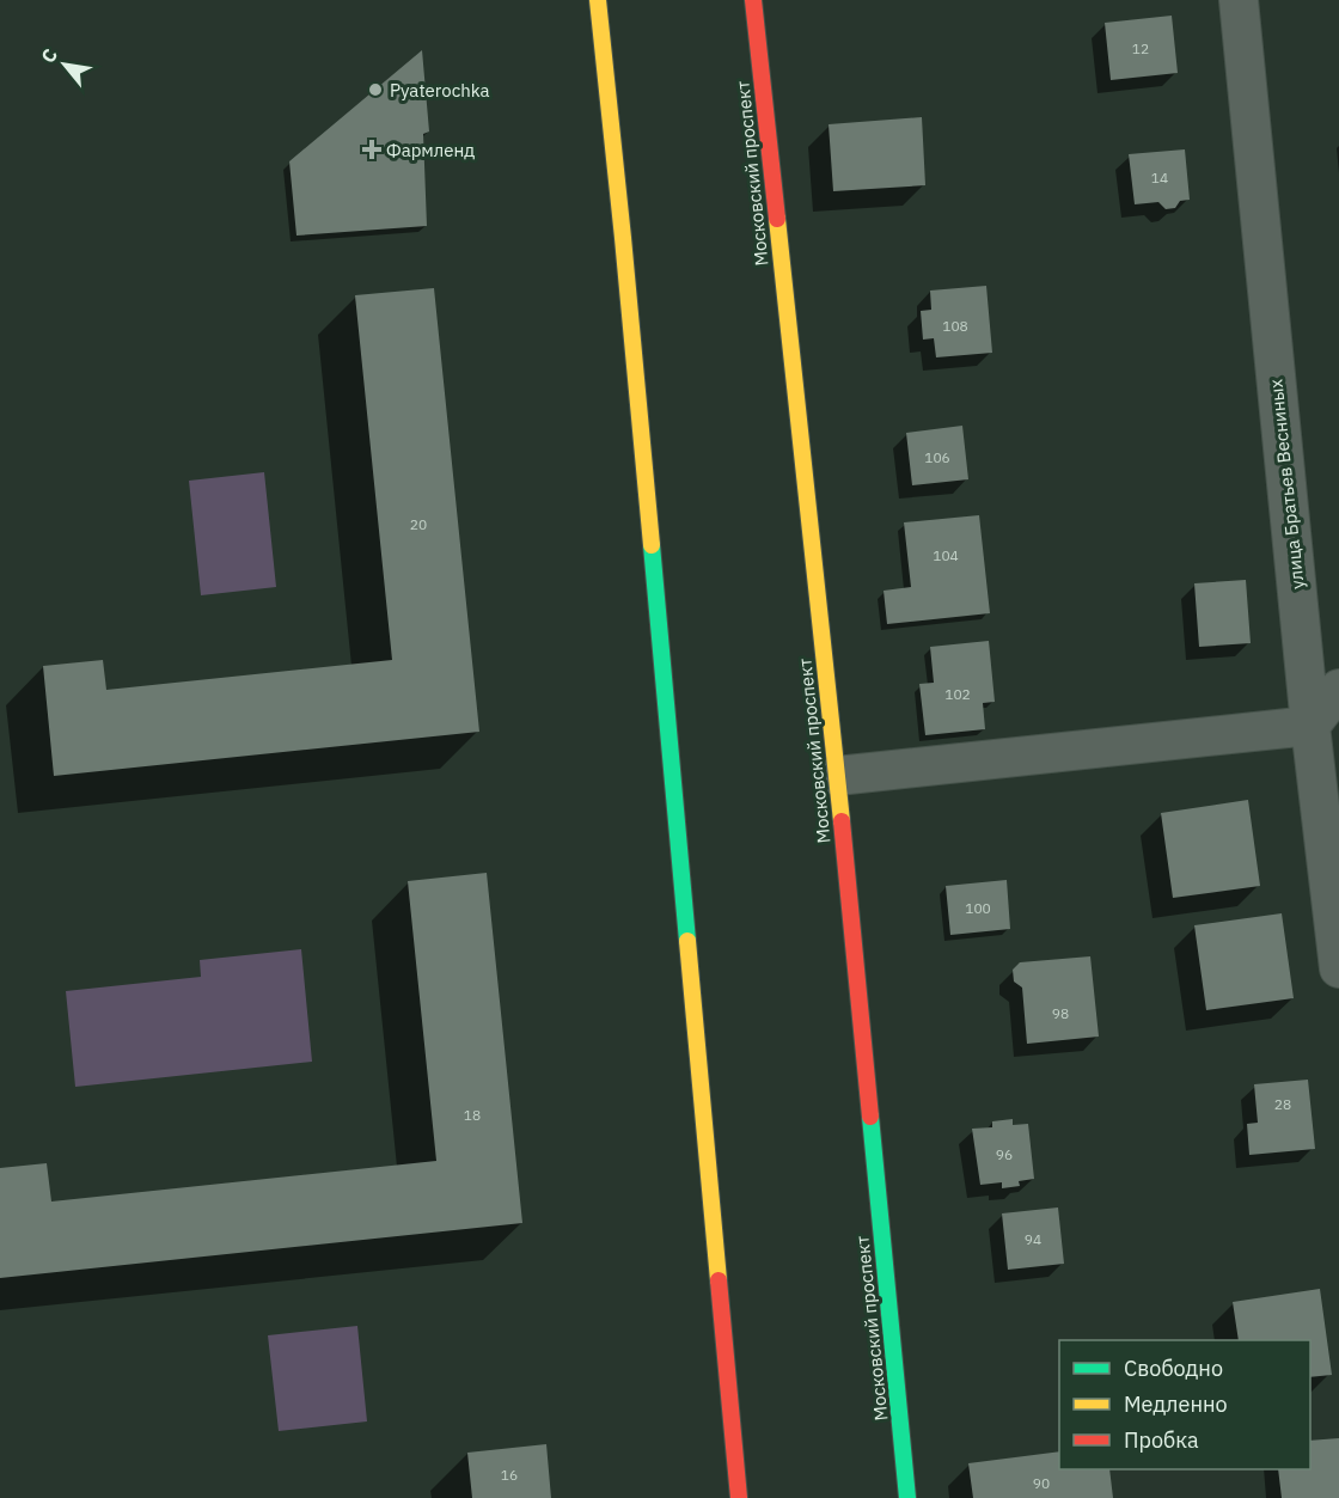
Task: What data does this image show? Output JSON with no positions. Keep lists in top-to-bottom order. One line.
{"streets":{"street":["Московский проспект","улица Братьев Весниных"]},"places":{"other":["Pyaterochka"],"health":["Фармленд"]},"house_numbers":["12","14","108","106","20","104","102","100","98","28","18","96","94","16","90"],"legend":["Свободно","Медленно","Пробка"],"north":"top left"}
